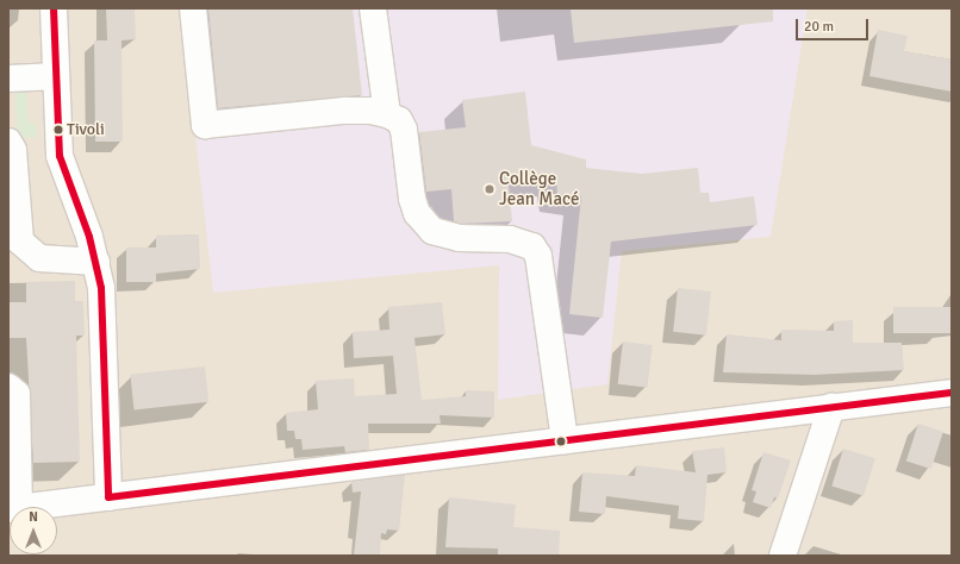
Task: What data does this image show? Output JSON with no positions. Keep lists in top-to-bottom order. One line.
{"places":["Tivoli","Collège Jean Macé"],"scale_bar":"20 m","north":"top"}
